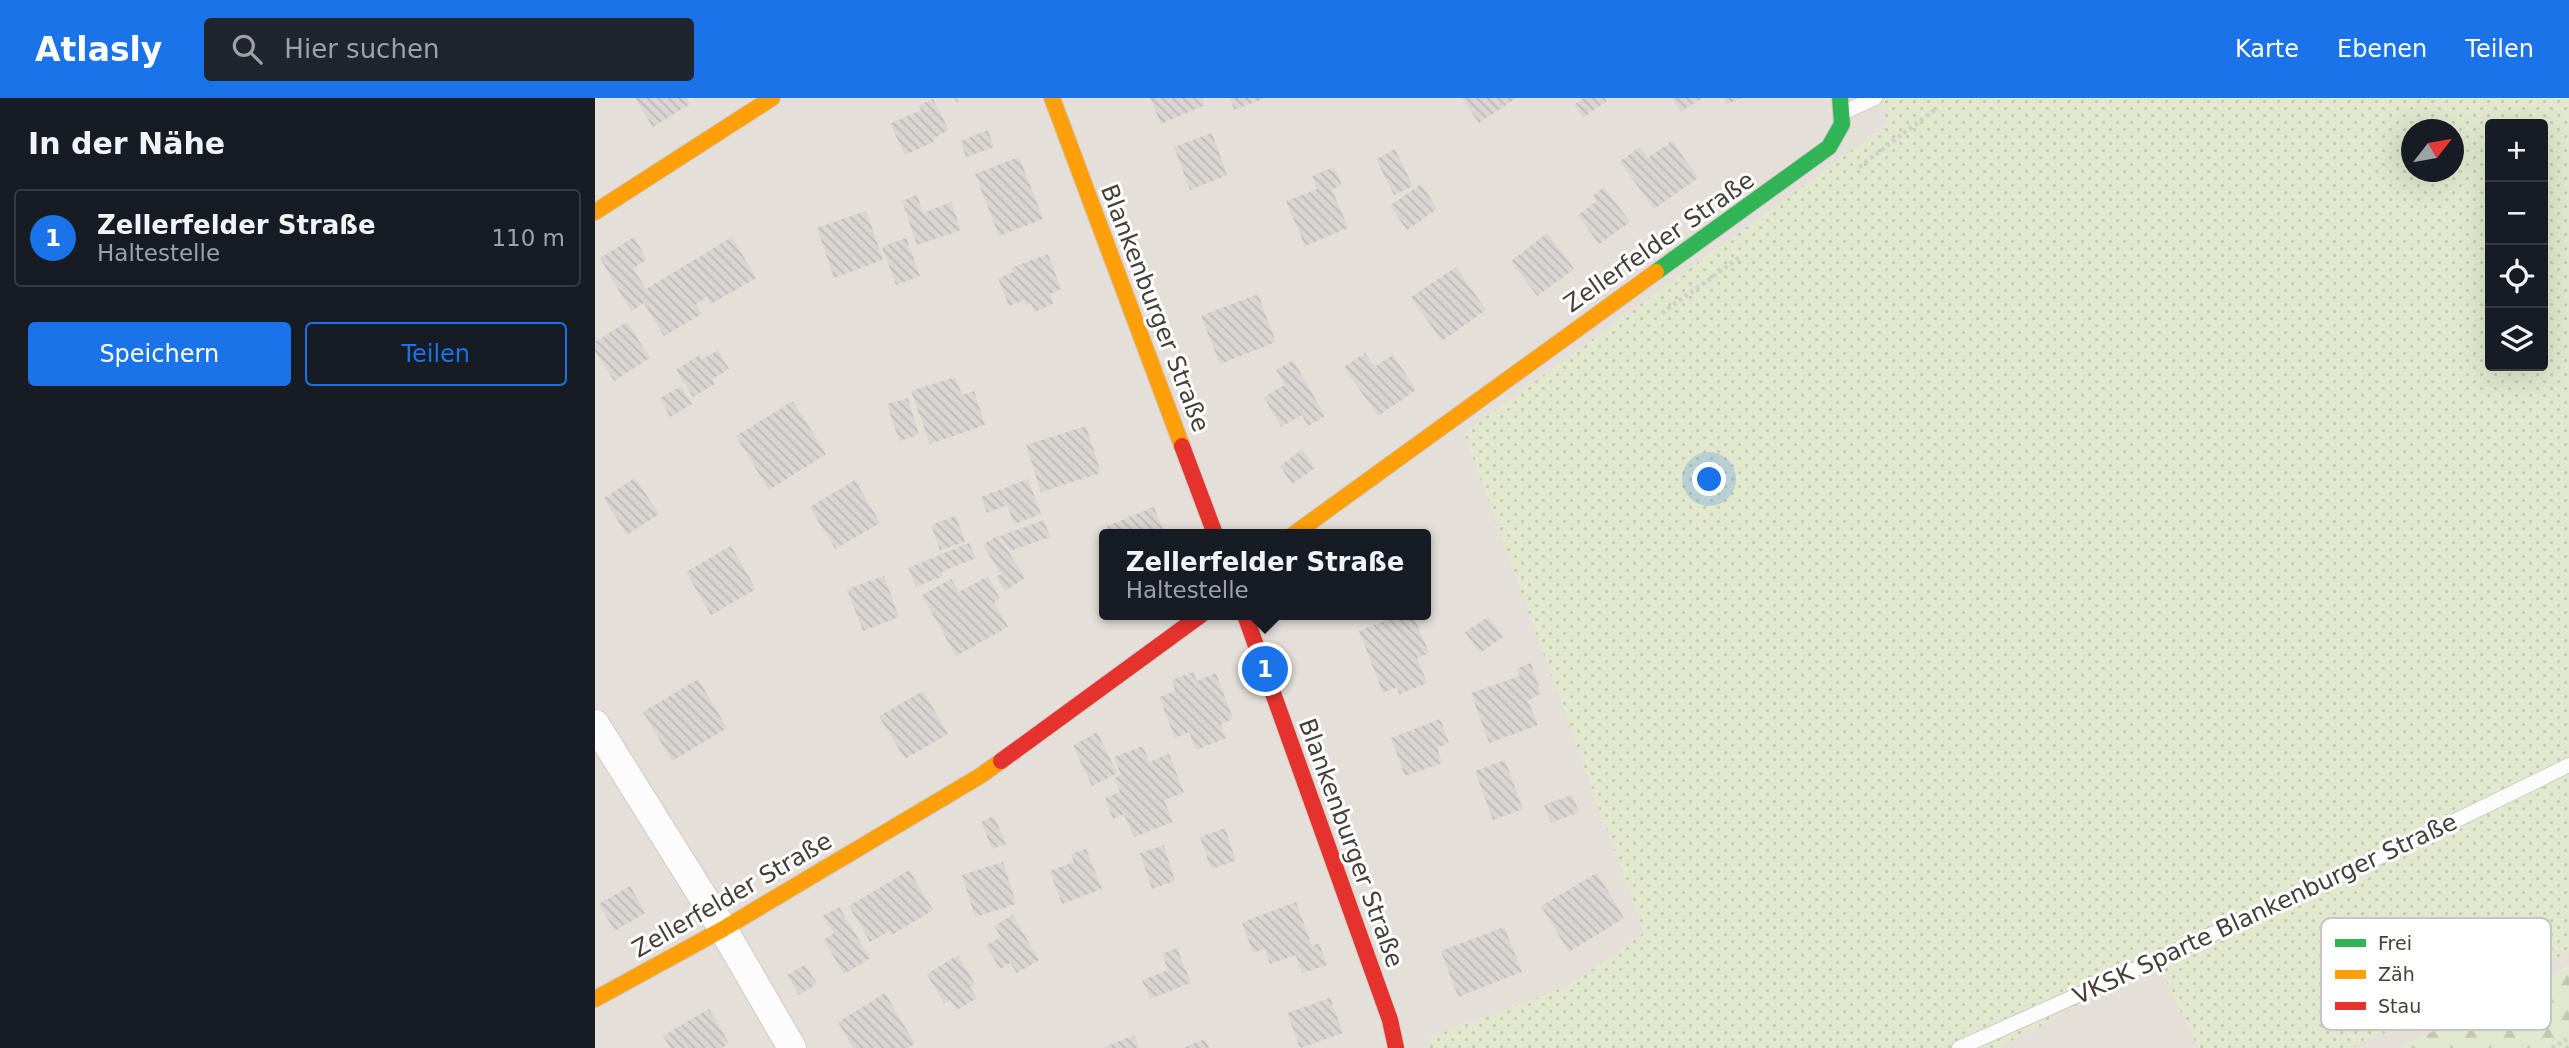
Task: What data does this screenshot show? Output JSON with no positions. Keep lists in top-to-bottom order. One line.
{"streets":{"street":["Zellerfelder Straße","Blankenburger Straße"],"lane":["VKSK Sparte Blankenburger Straße"]},"legend":["Frei","Zäh","Stau"],"north":"top right","page":{"header":"Atlasly","search":"Hier suchen","nav":["Karte","Ebenen","Teilen"],"heading":"In der Nähe","map_buttons":["+","−"],"list":[{"mark":"1","name":"Zellerfelder Straße","note":"Haltestelle","value":"110 m"}],"buttons":["Speichern","Teilen"],"popup":["Zellerfelder Straße","Haltestelle"],"pins":"1"}}
